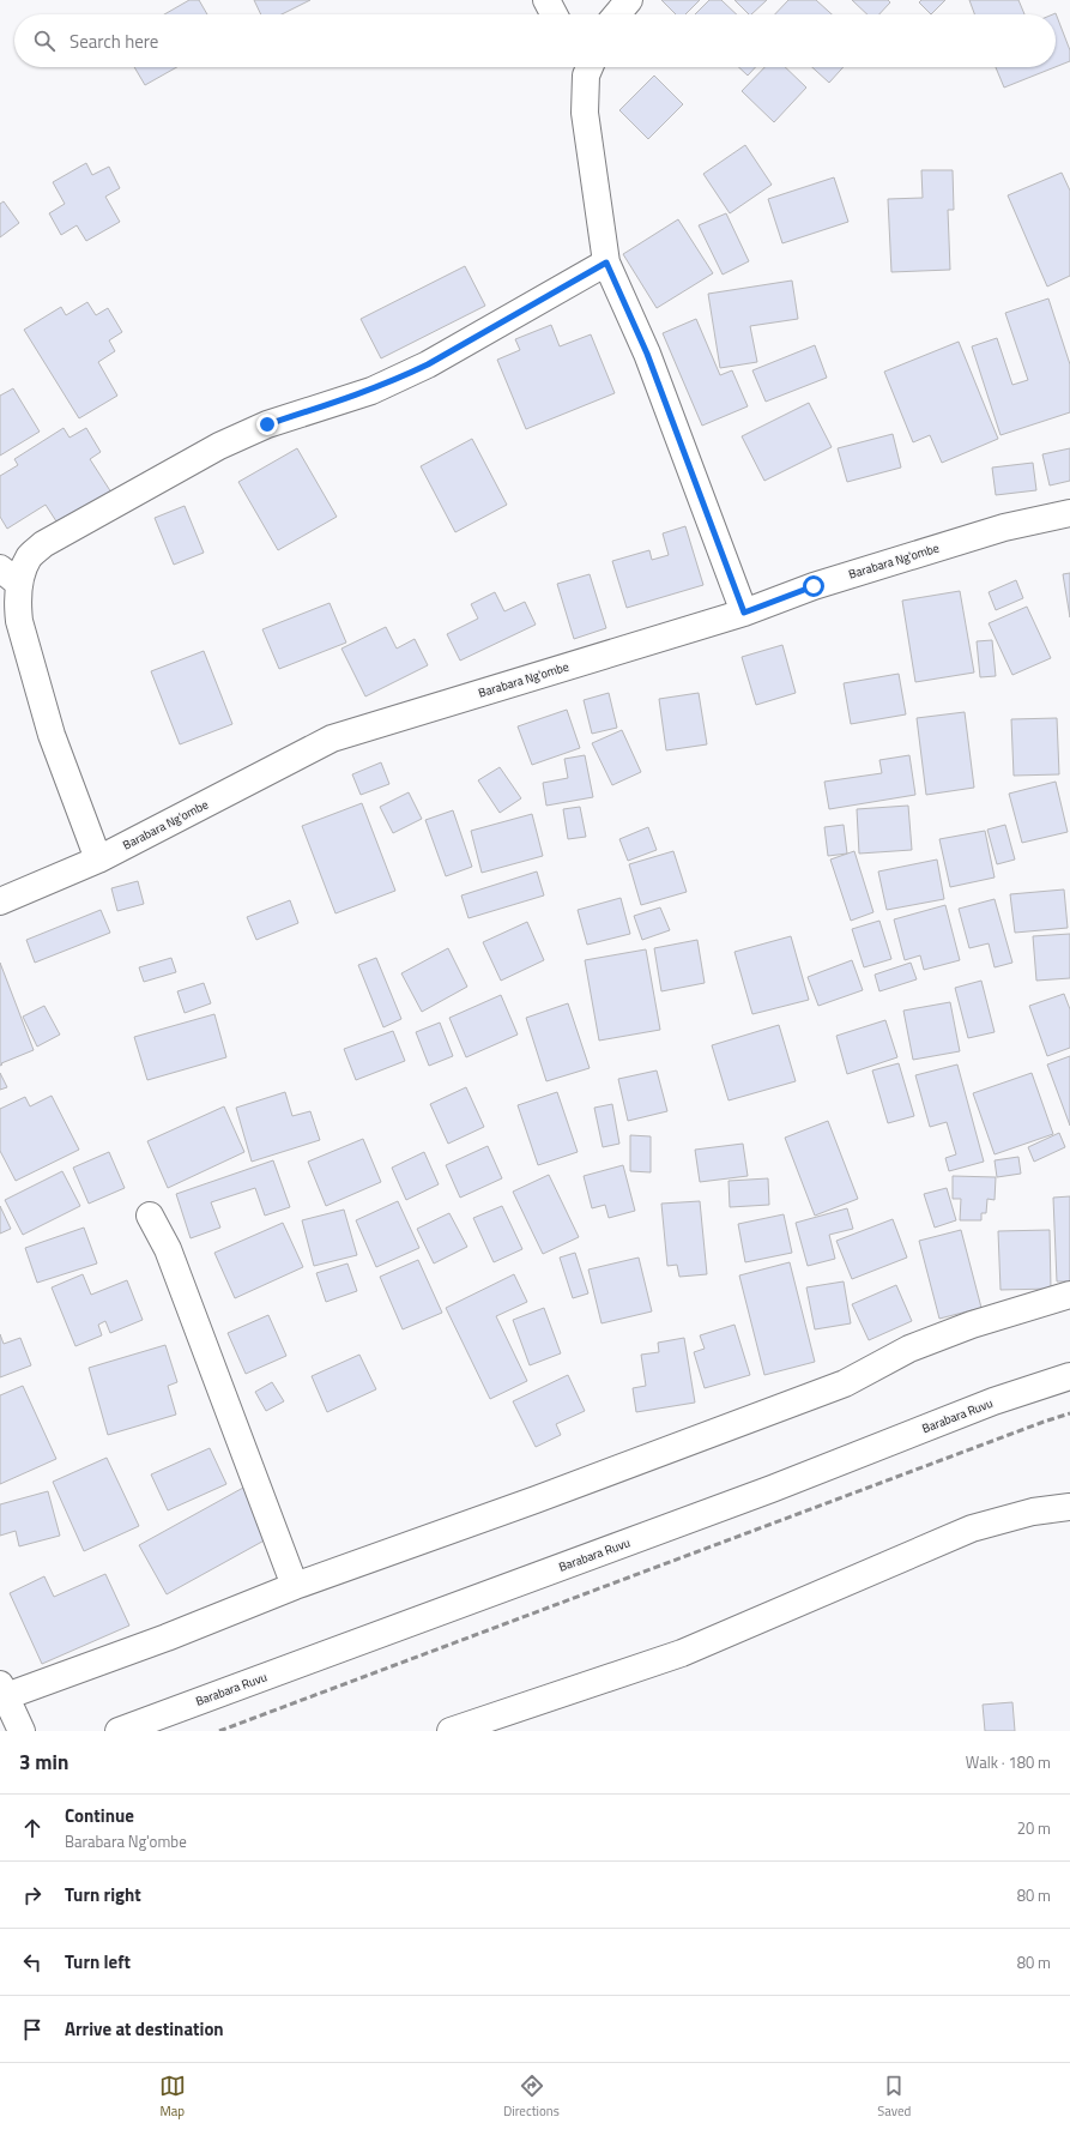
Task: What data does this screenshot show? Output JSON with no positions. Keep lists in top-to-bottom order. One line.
{"streets":{"street":["Barabara Ng'ombe","Barabara Ruvu"]},"page":{"search":"Search here","heading":["3 min","Walk · 180 m"],"list":[["Continue","Barabara Ng'ombe","20 m"],["Turn right","80 m"],["Turn left","80 m"],"Arrive at destination"],"nav":["Map","Directions","Saved"]}}
